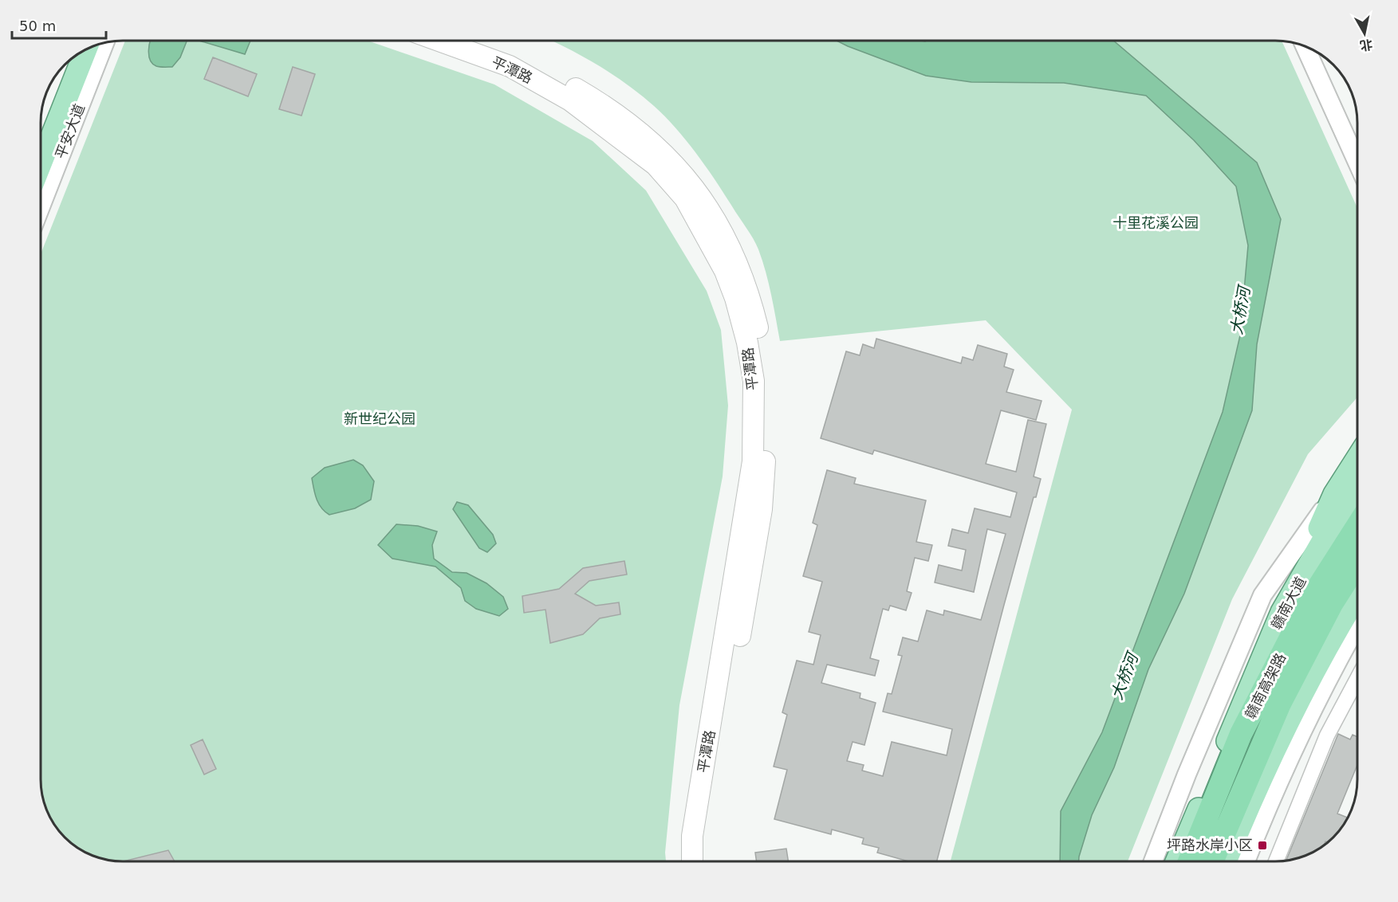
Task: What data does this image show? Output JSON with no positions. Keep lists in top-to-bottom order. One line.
{"streets":{"highway":["赣南高架路"],"main road":["平潭路","平安大道","赣南大道"]},"water":["大桥河"],"parks":["十里花溪公园","新世纪公园"],"places":{"transit":["坪路水岸小区"]},"scale_bar":"50 m","north":"bottom"}
